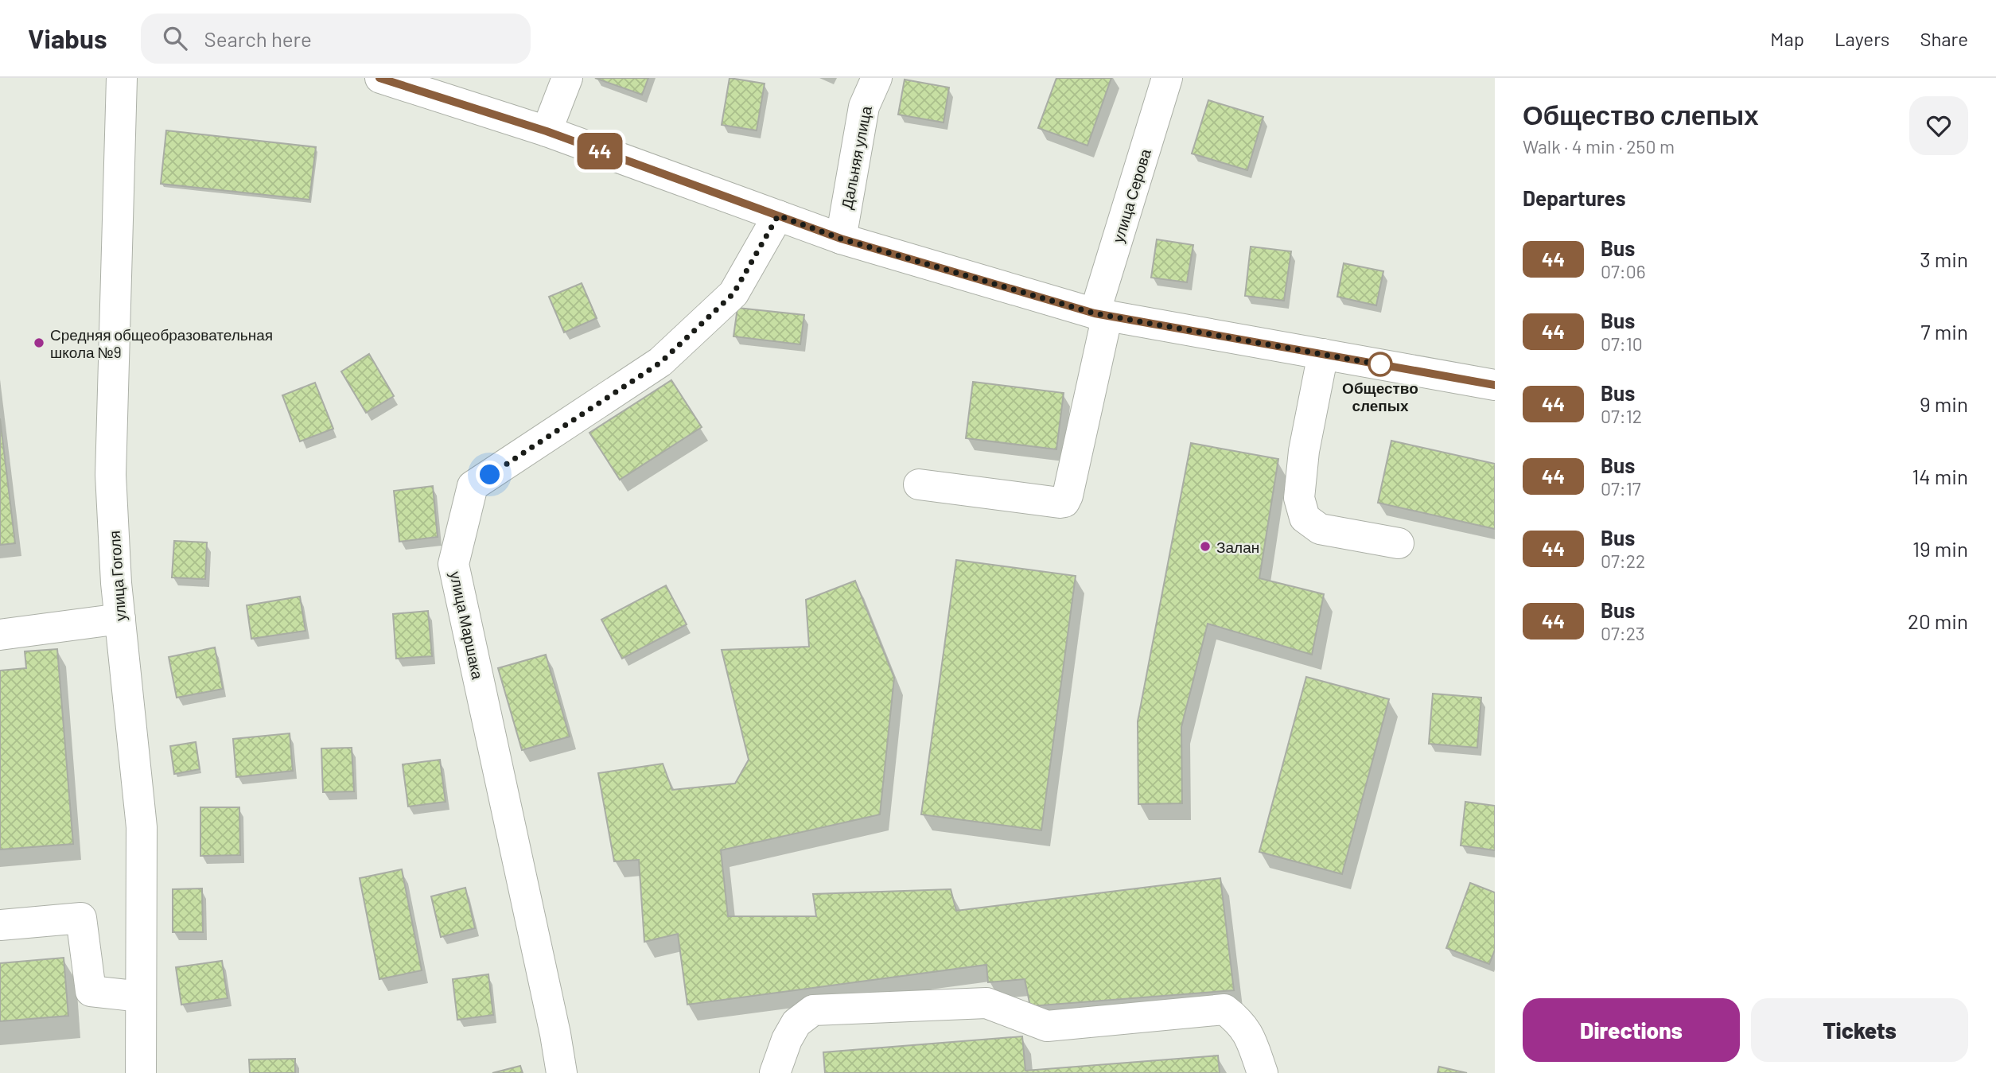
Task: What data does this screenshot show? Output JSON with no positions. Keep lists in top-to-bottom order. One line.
{"streets":{"street":["Дальняя улица","улица Серова","улица Гоголя","улица Маршака"]},"places":["Средняя общеобразовательная школа №9","Общество слепых","Залан"],"lines":["bus line 44"],"page":{"header":"Viabus","search":"Search here","nav":["Map","Layers","Share"],"on_map":"44","heading":[["Общество слепых","Walk · 4 min · 250 m"],"Departures"],"list":[{"mark":"44","name":"Bus","note":"07:06","value":"3 min"},{"mark":"44","name":"Bus","note":"07:10","value":"7 min"},{"mark":"44","name":"Bus","note":"07:12","value":"9 min"},{"mark":"44","name":"Bus","note":"07:17","value":"14 min"},{"mark":"44","name":"Bus","note":"07:22","value":"19 min"},{"mark":"44","name":"Bus","note":"07:23","value":"20 min"}],"buttons":["Directions","Tickets"]}}
